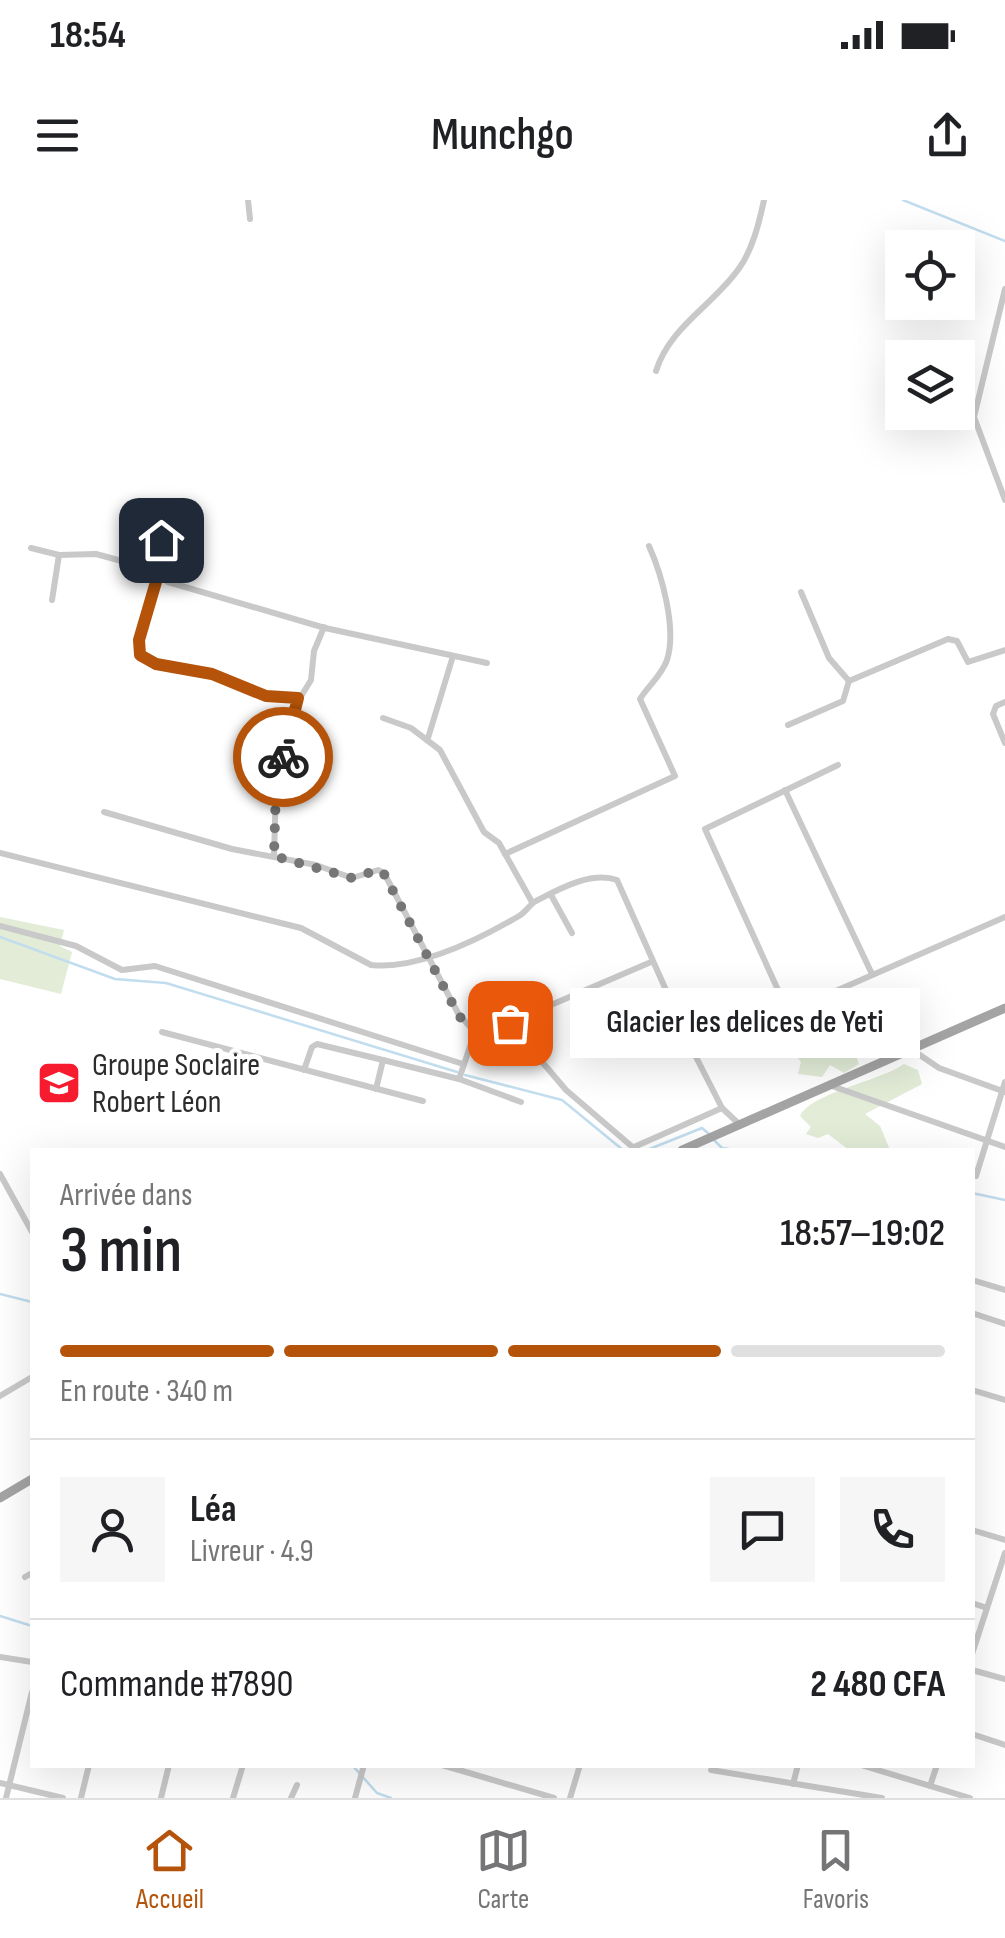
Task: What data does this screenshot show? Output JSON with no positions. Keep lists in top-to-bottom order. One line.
{"places":{"other":["Glacier les delices de Yeti"],"school or university":["Groupe Soclaire Robert Léon"]},"page":{"status":"18:54","header":"Munchgo","bubble":"Glacier les delices de Yeti","heading":["3 min","Arrivée dans","18:57–19:02"],"panel":["Léa","Livreur · 4.9","Commande #7890","2 480 CFA"],"bar":"En route · 340 m","tabs":["Accueil","Carte","Favoris"]}}
